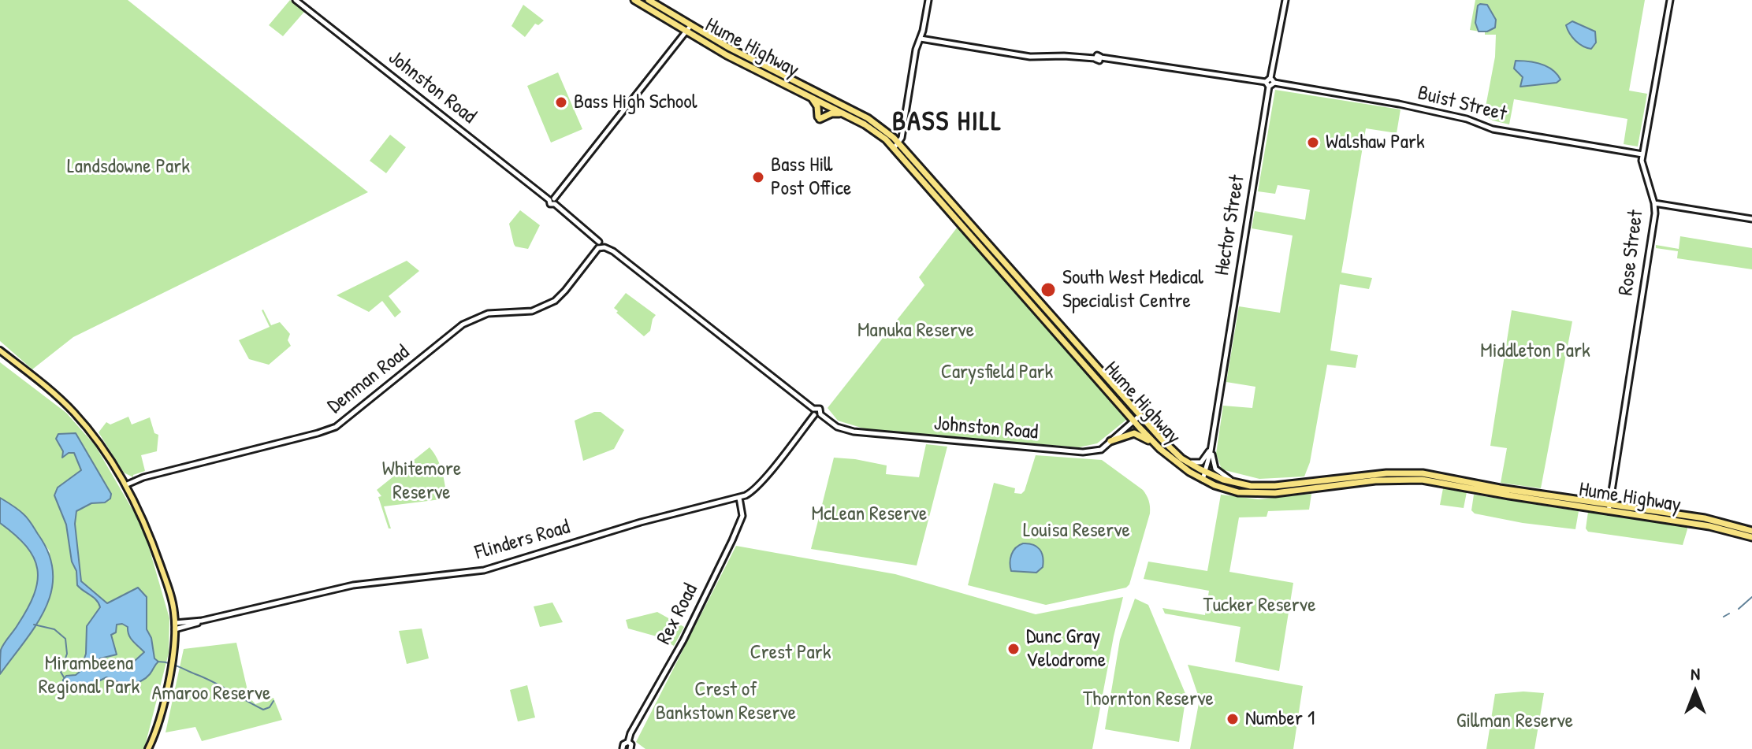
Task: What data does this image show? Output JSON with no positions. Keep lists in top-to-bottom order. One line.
{"streets":{"highway":["Hume Highway"],"street":["Johnston Road","Buist Street","Hector Street","Rose Street","Denman Road","Flinders Road","Rex Road"]},"crossings":[["Hume Highway","Johnston Road"],["Hume Highway","Hector Street"],["Hume Highway","Rose Street"],["Johnston Road","Denman Road"],["Buist Street","Rose Street"],["Flinders Road","Rex Road"]],"districts":["BASS HILL"],"parks":["Landsdowne Park","Manuka Reserve","Middleton Park","Carysfield Park","Whitemore Reserve","McLean Reserve","Louisa Reserve","Tucker Reserve","Crest Park","Mirambeena Regional Park","Crest of Bankstown Reserve","Amaroo Reserve","Thornton Reserve","Gillman Reserve"],"places":["Bass High School","Walshaw Park","Bass Hill Post Office","South West Medical Specialist Centre","Dunc Gray Velodrome","Number 1"],"north":"top"}
